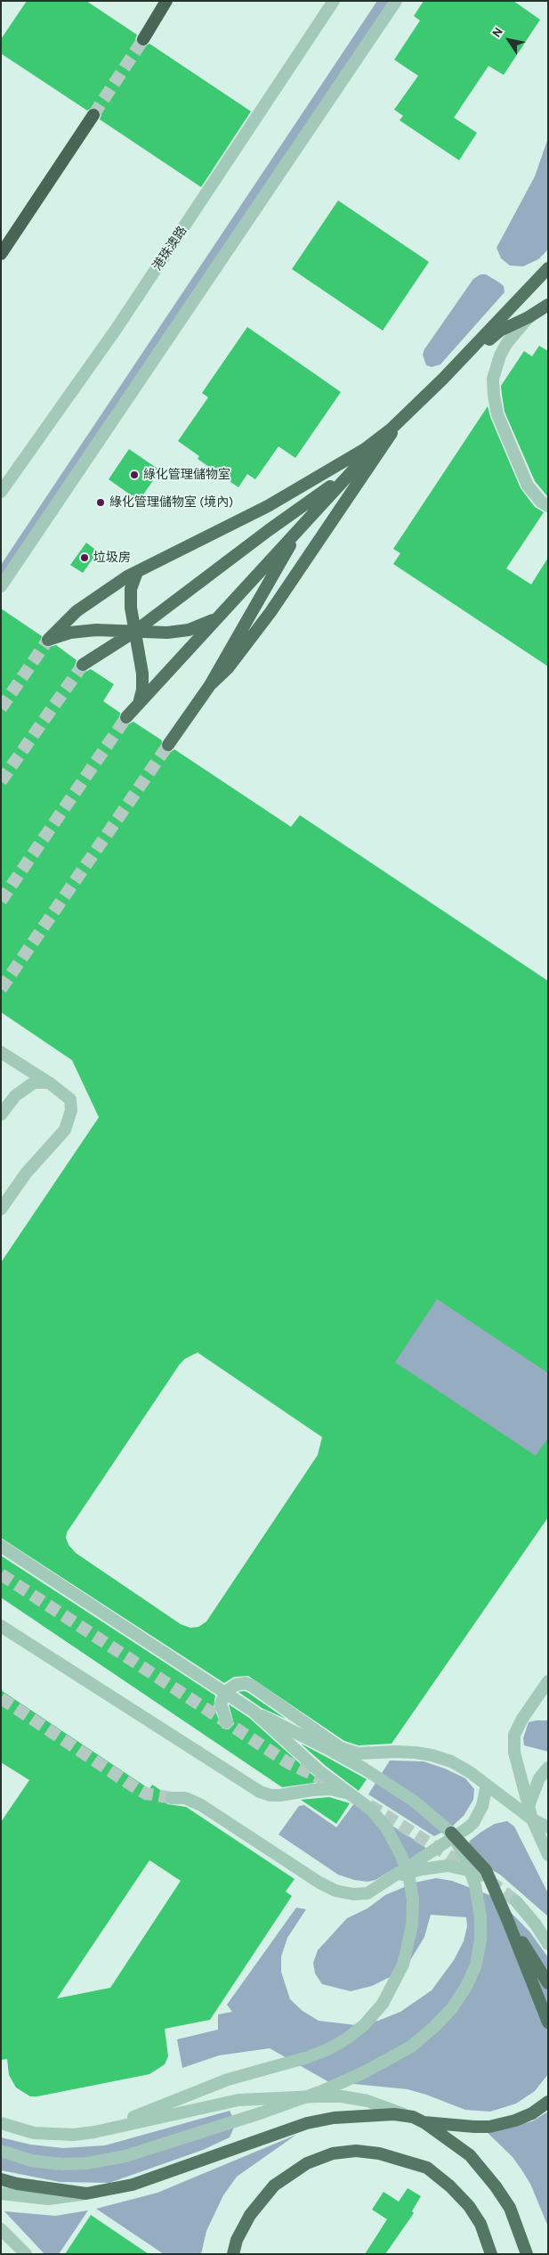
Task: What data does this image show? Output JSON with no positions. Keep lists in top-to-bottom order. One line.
{"streets":{"street":["港珠澳路"]},"places":["綠化管理儲物室","綠化管理儲物室 (境內)","垃圾房"],"north":"top left"}
